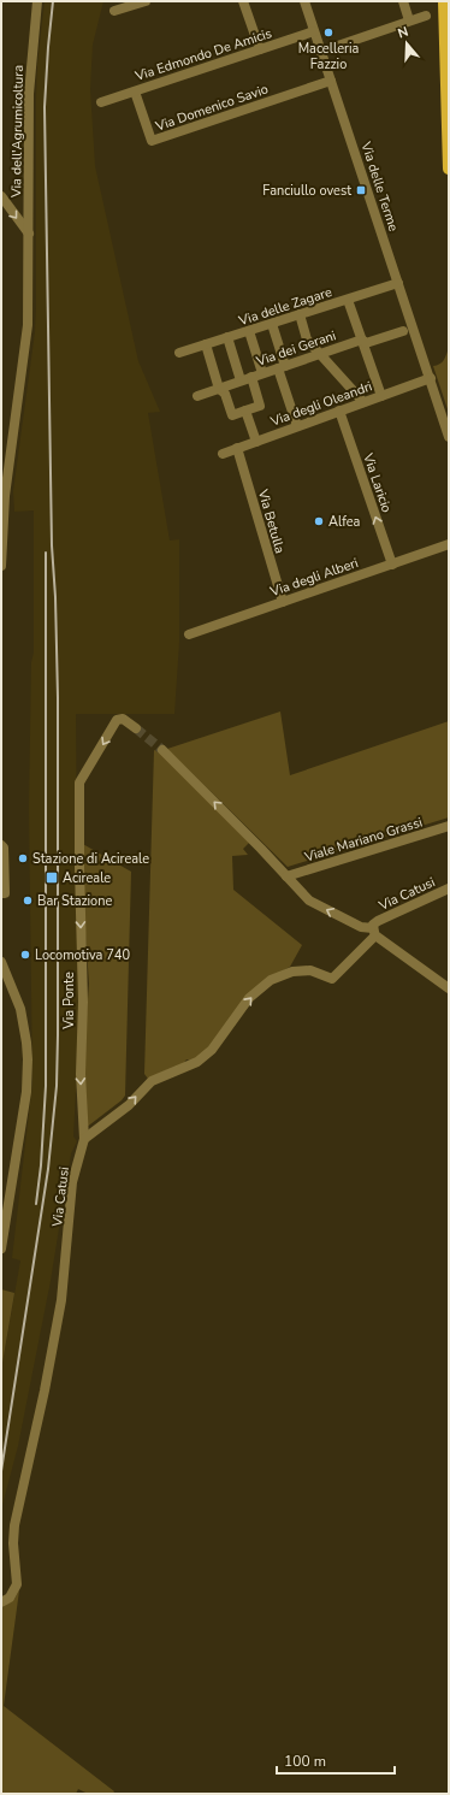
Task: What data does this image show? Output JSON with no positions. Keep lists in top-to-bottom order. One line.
{"streets":{"street":["Via Edmondo De Amicis","Via Domenico Savio","Via dell'Agrumicoltura","Via delle Terme","Via delle Zagare","Via dei Gerani","Via degli Oleandri","Via Laricio","Via Betulla","Via degli Alberi","Viale Mariano Grassi","Via Catusi","Via Ponte"]},"crossings":[["Via Edmondo De Amicis","Via Domenico Savio"],["Via Edmondo De Amicis","Via delle Terme"],["Via Domenico Savio","Via delle Terme"],["Via delle Terme","Via delle Zagare"],["Via delle Terme","Via degli Oleandri"],["Via degli Oleandri","Via Laricio"],["Via degli Oleandri","Via Betulla"],["Via Laricio","Via degli Alberi"],["Via Betulla","Via degli Alberi"],["Via Catusi","Via Ponte"]],"one_way":["Via Laricio","Via Catusi"],"places":{"other":["Macelleria Fazzio","Alfea","Stazione di Acireale","Bar Stazione","Locomotiva 740"],"transit":["Fanciullo ovest","Acireale"]},"scale_bar":"100 m","north":"top"}
